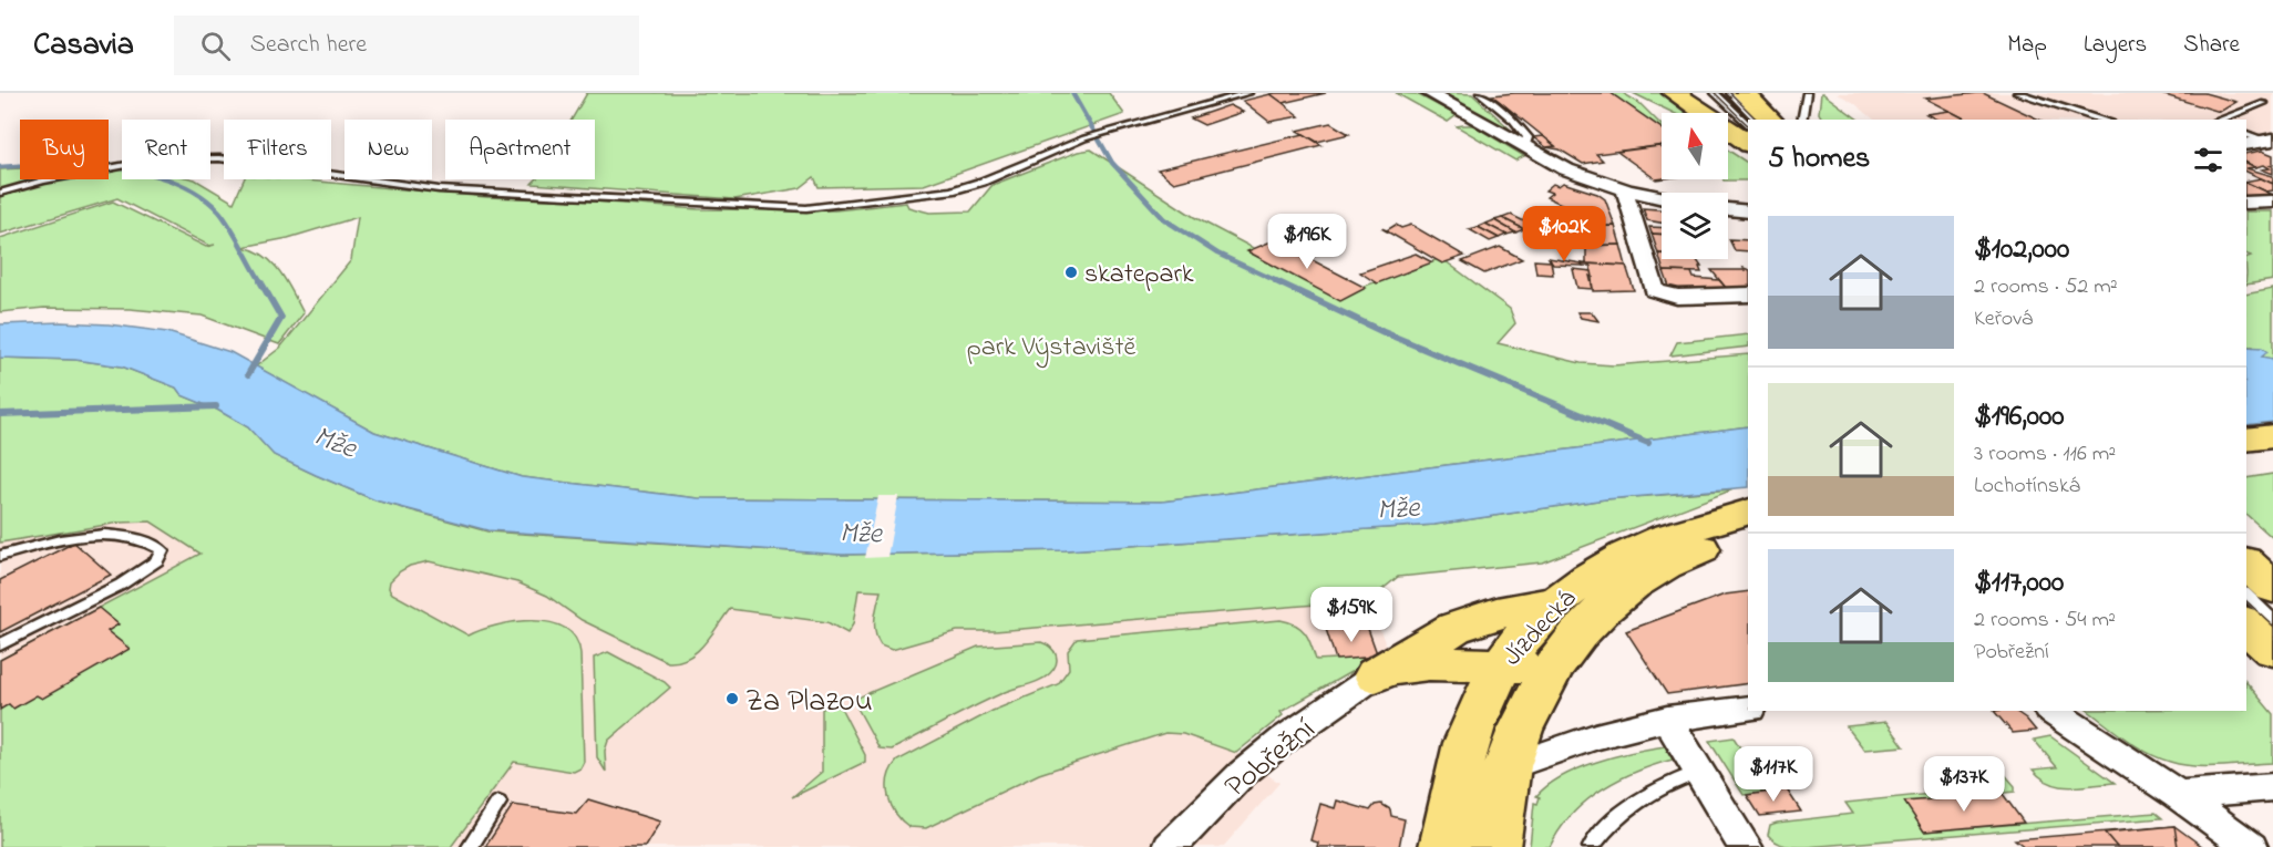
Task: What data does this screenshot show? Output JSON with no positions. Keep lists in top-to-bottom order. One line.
{"streets":{"main road":["Jízdecká"],"street":["Pobřežní"]},"water":["Mže"],"parks":["park Výstaviště"],"places":["skatepark","Za Plazou"],"north":"top","page":{"header":"Casavia","search":"Search here","nav":["Map","Layers","Share"],"chip":["Buy","Rent","Filters","New","Apartment"],"heading":"5 homes","list":[{"name":"$102,000","note":"2 rooms · 52 m² · Keřová"},{"name":"$196,000","note":"3 rooms · 116 m² · Lochotínská"},{"name":"$117,000","note":"2 rooms · 54 m² · Pobřežní"}],"price":["$102K","$196K","$159K","$117K","$137K"]}}
